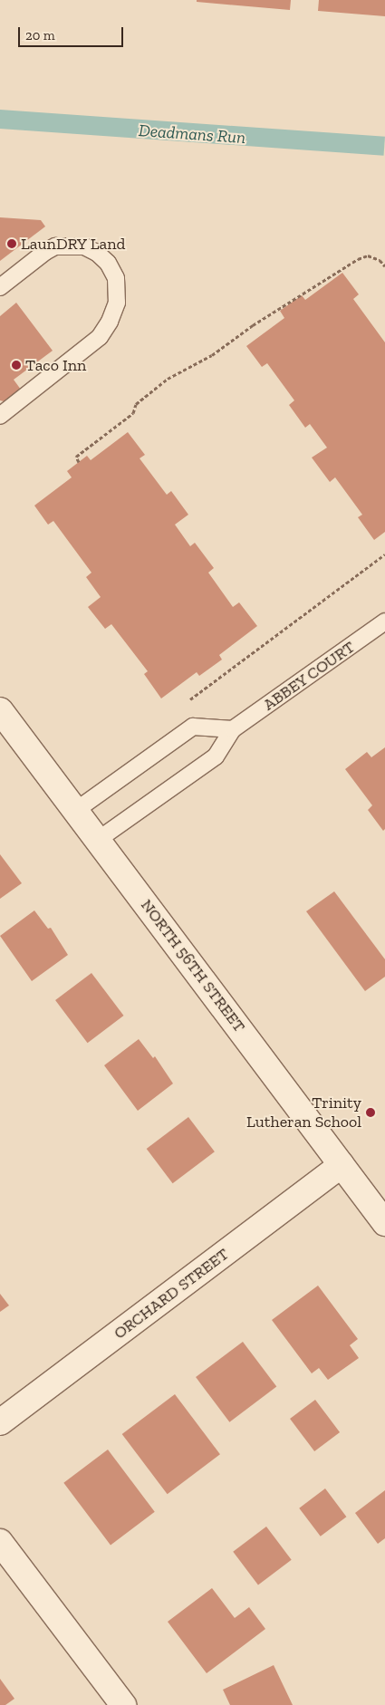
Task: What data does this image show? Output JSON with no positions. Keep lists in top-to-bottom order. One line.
{"streets":{"main road":["NORTH 56TH STREET","ORCHARD STREET"],"lane":["ABBEY COURT"]},"crossings":[["ABBEY COURT","NORTH 56TH STREET"],["NORTH 56TH STREET","ORCHARD STREET"]],"water":["Deadmans Run"],"places":["LaunDRY Land","Taco Inn","Trinity Lutheran School"],"scale_bar":"20 m"}
